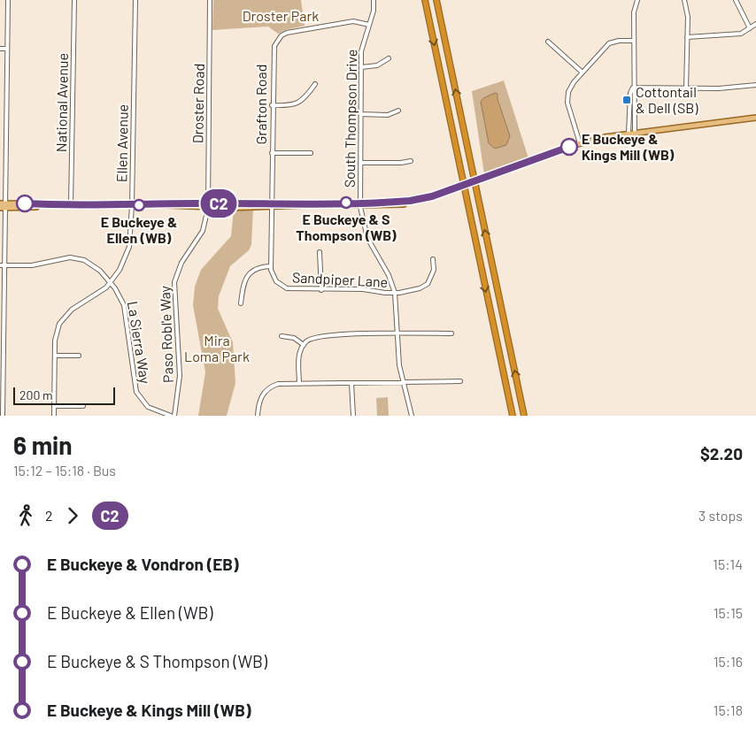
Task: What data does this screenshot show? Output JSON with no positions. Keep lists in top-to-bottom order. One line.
{"streets":{"street":["National Avenue","Droster Road","Grafton Road","South Thompson Drive","Ellen Avenue","Sandpiper Lane","Paso Robl'e Way","La Sierra Way"]},"crossings":[["Droster Road","Paso Robl'e Way"],["Grafton Road","South Thompson Drive"],["Grafton Road","Sandpiper Lane"],["South Thompson Drive","Sandpiper Lane"],["Ellen Avenue","La Sierra Way"]],"parks":["Droster Park","Mira Loma Park"],"places":{"transit":["Cottontail & Dell (SB)"],"other":["E Buckeye & Kings Mill (WB)","E Buckeye & S Thompson (WB)","E Buckeye & Ellen (WB)"]},"lines":["bus line C2"],"scale_bar":"200 m","page":{"on_map":"C2","scale":"200 m","heading":["6 min","15:12 – 15:18 · Bus","$2.20"],"legs":["2","C2","3 stops"],"list":[{"name":"E Buckeye & Vondron (EB)","value":"15:14"},{"name":"E Buckeye & Ellen (WB)","value":"15:15"},{"name":"E Buckeye & S Thompson (WB)","value":"15:16"},{"name":"E Buckeye & Kings Mill (WB)","value":"15:18"}]}}
